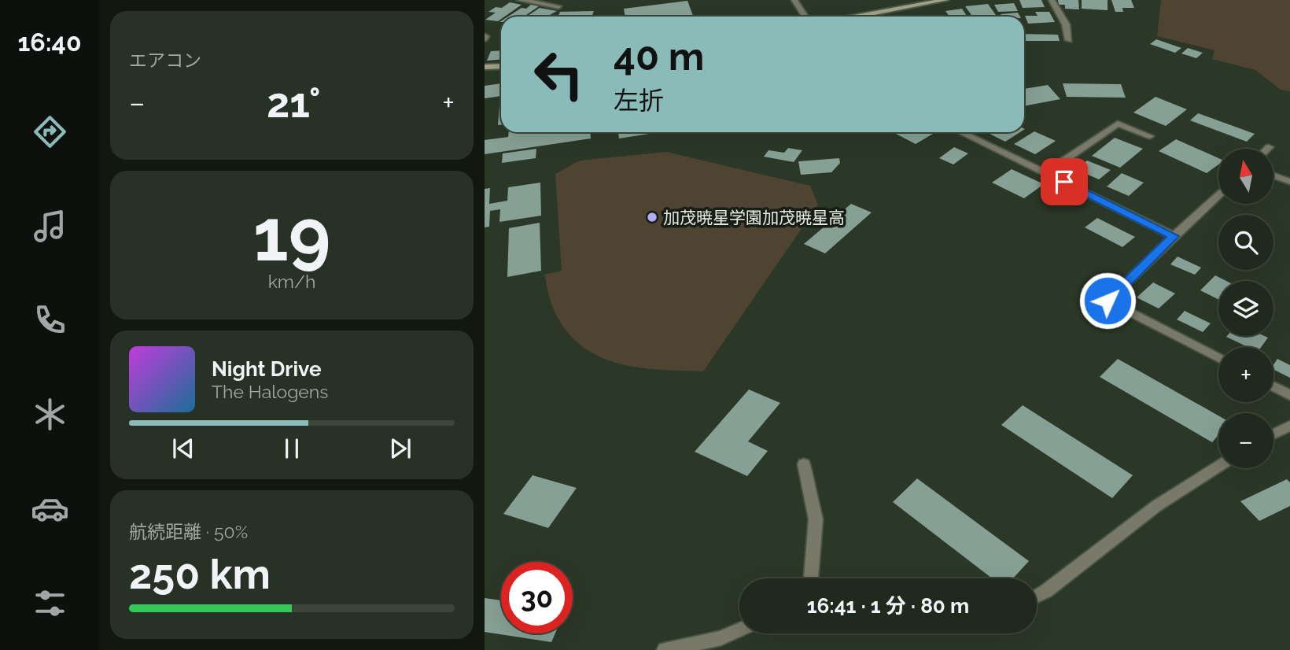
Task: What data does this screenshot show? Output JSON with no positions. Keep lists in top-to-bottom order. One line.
{"places":["加茂暁星学園加茂暁星高"],"north":"top","page":{"tabs":"16:40","tile":["エアコン",["19","km/h"],["航続距離 · 50%","250 km"]],"turn":["40 m","左折"],"heat":["−","21°","+"],"map_buttons":["+","−"],"song":["Night Drive","The Halogens"],"limit":"30","trip":"16:41 · 1 分 · 80 m"}}
